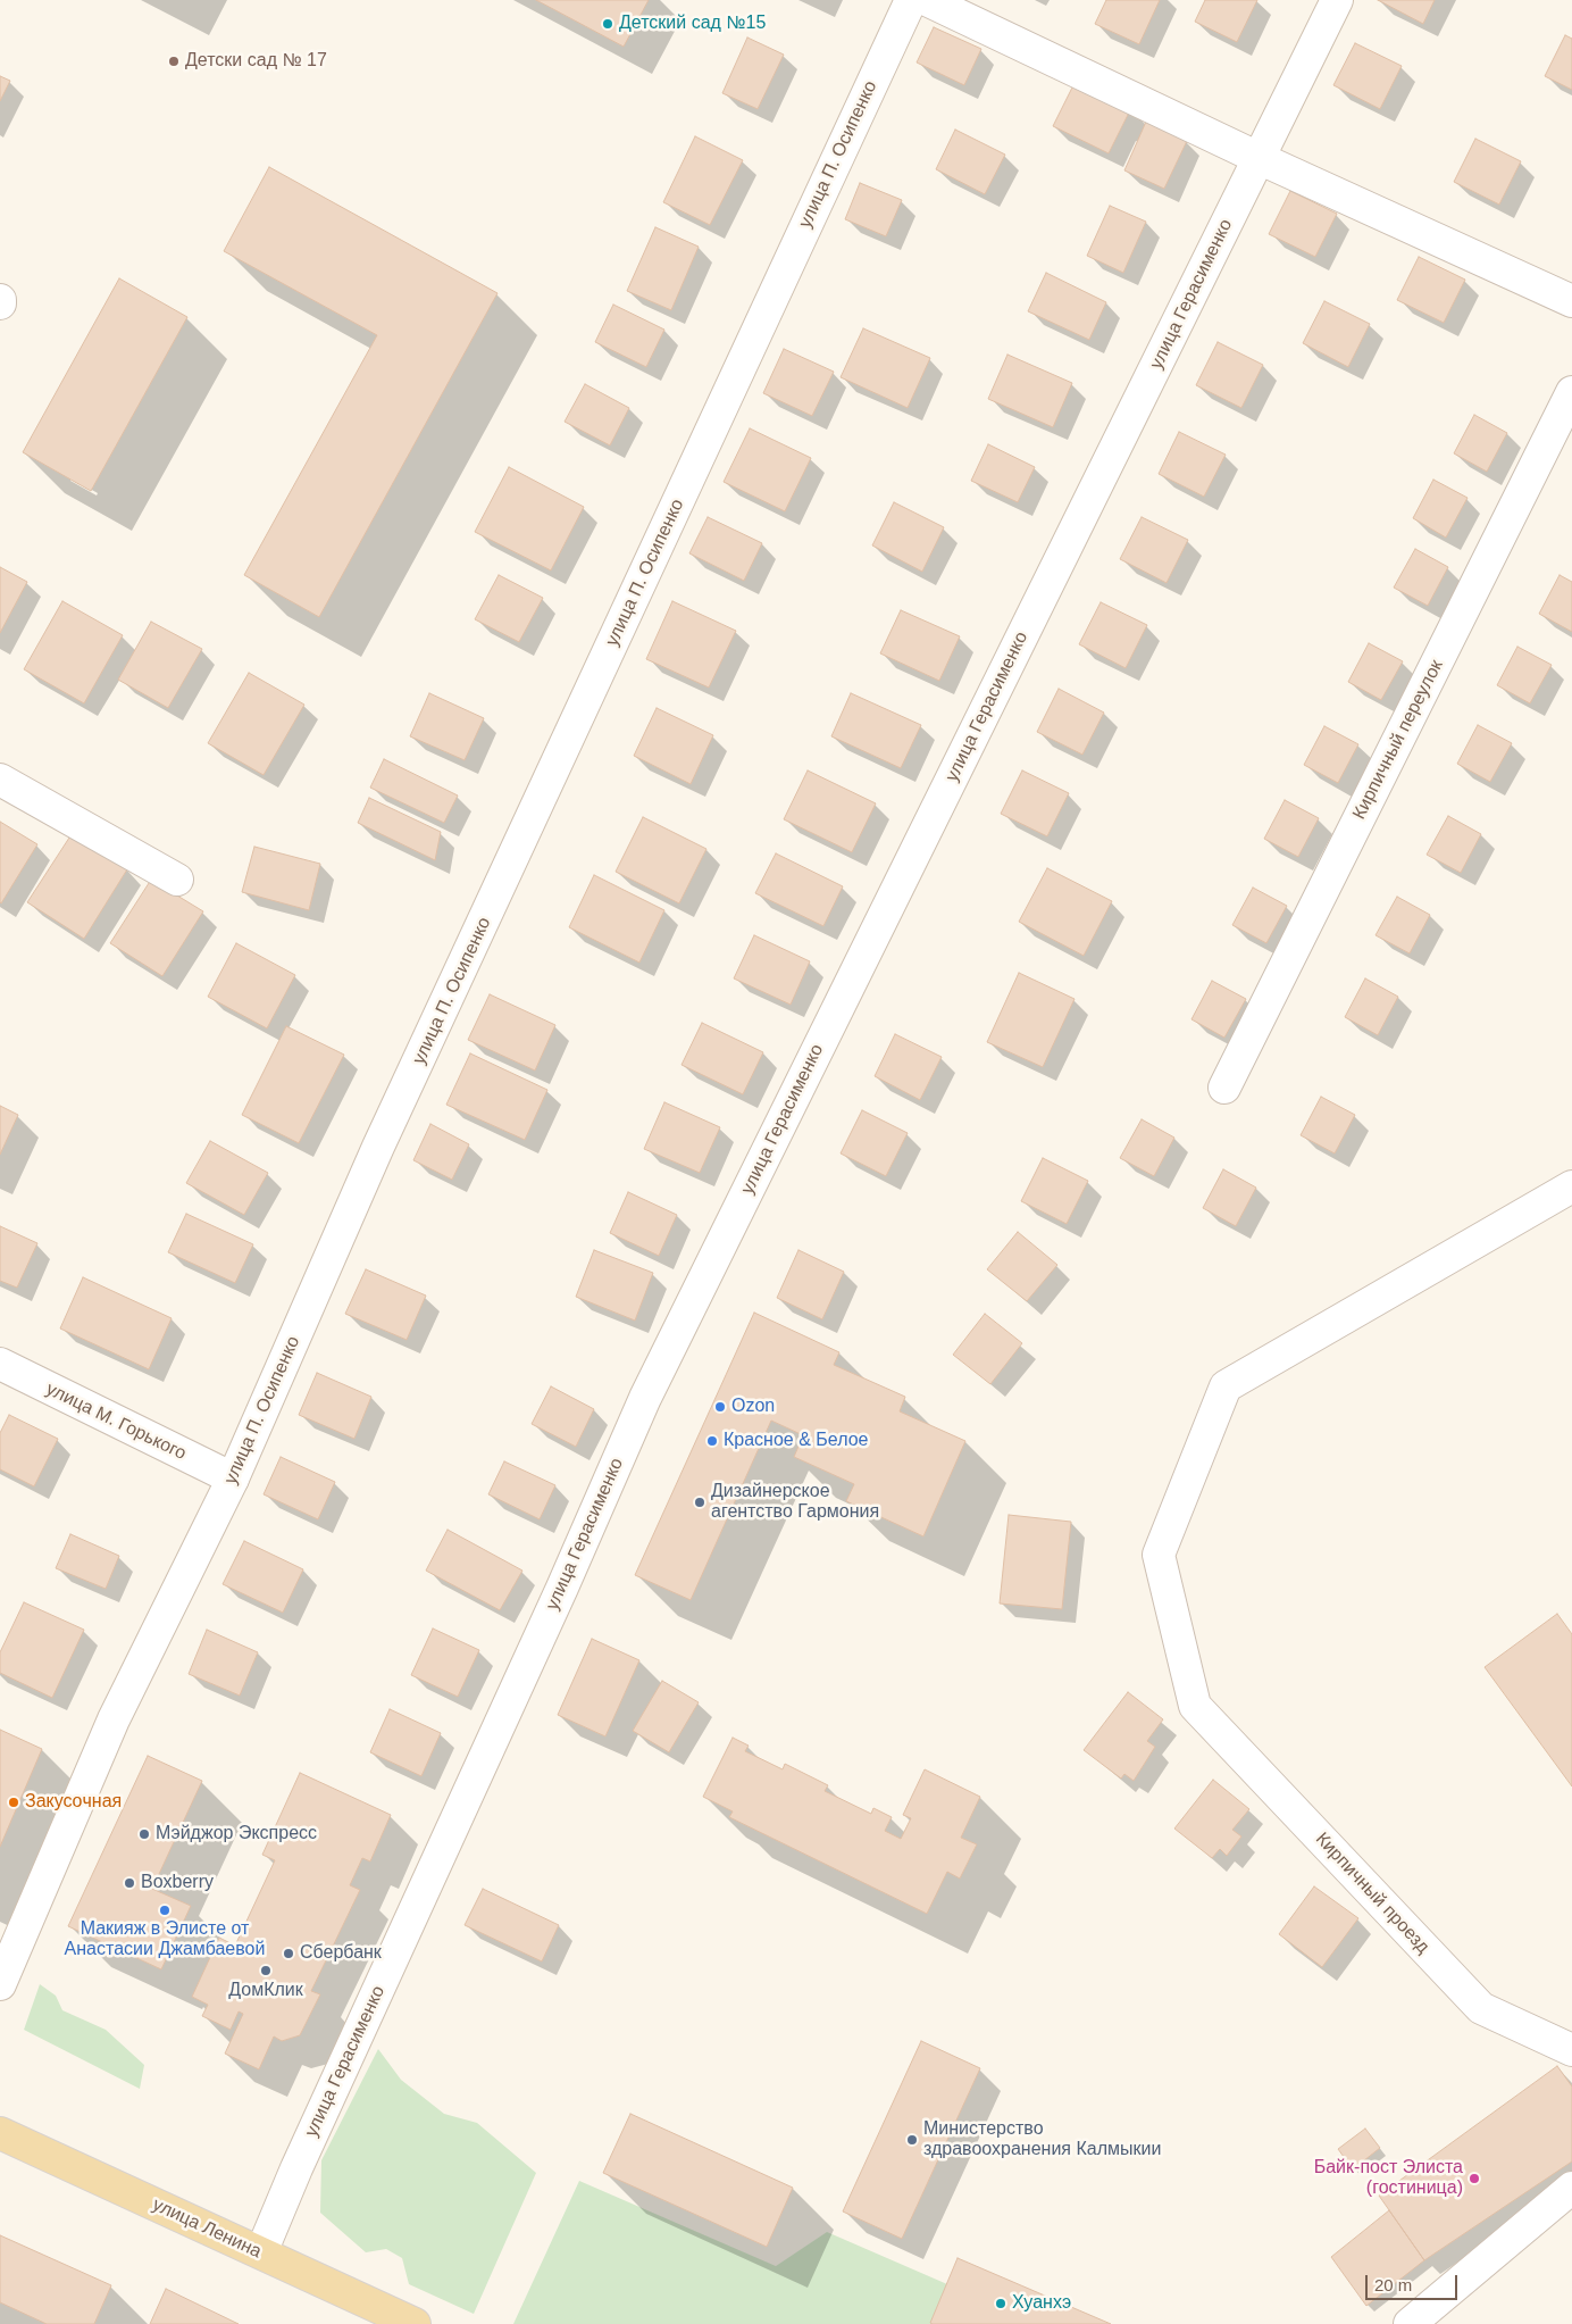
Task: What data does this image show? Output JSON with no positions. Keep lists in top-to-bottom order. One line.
{"streets":{"main road":["улица П. Осипенко","улица Герасименко","Кирпичный переулок","улица М. Горького","Кирпичный проезд","улица Ленина"]},"crossings":[["улица П. Осипенко","улица М. Горького"],["улица Герасименко","улица Ленина"]],"places":["Детский сад №15","Детски сад № 17","Ozon","Красное & Белое","Дизайнерское агентство Гармония","Закусoчная","Мэйджор Экспресс","Boxberry","Макияж в Элисте от Анастасии Джамбаевой","Сбербанк","ДомКлик","Министерство здравоохранения Калмыкии","Байк-пост Элиста (гостиница)","Хуанхэ"],"scale_bar":"20 m"}
